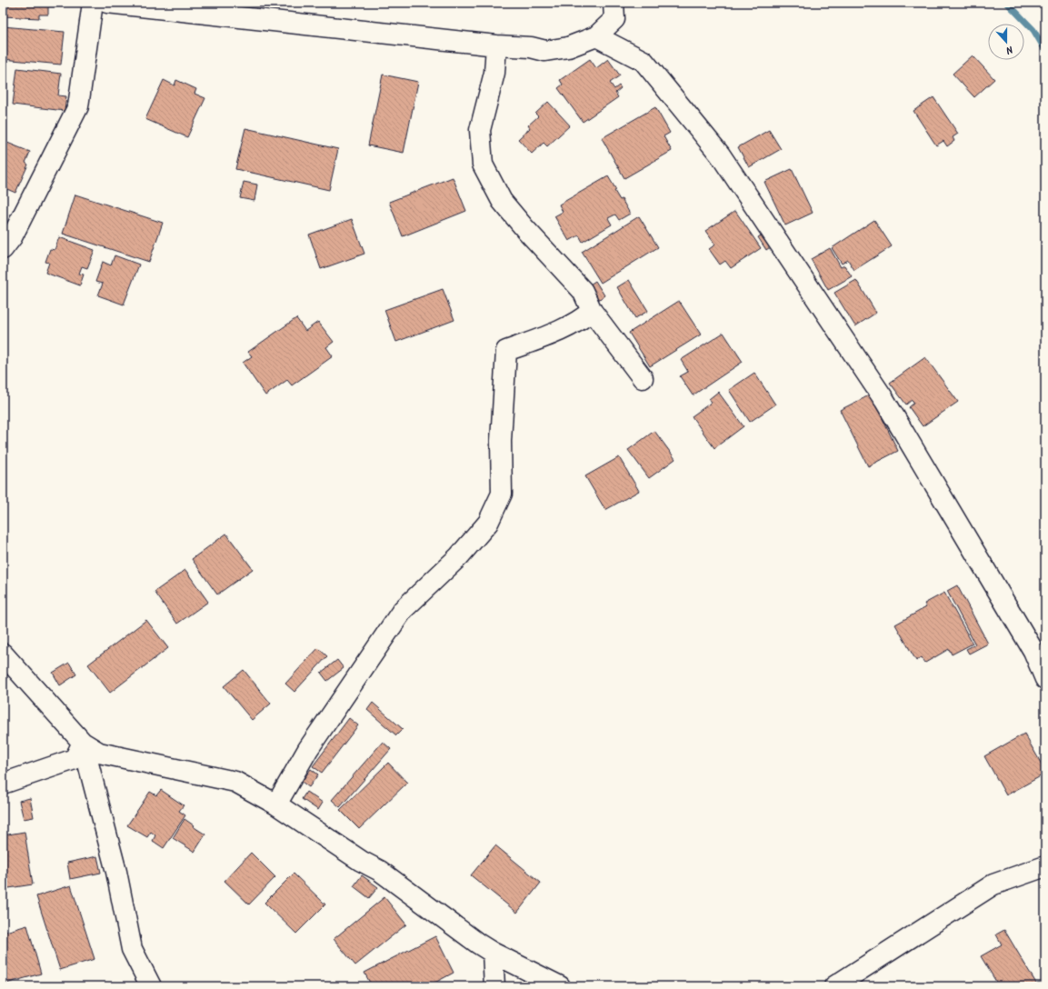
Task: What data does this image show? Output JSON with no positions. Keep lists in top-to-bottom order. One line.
{"north":"bottom"}
